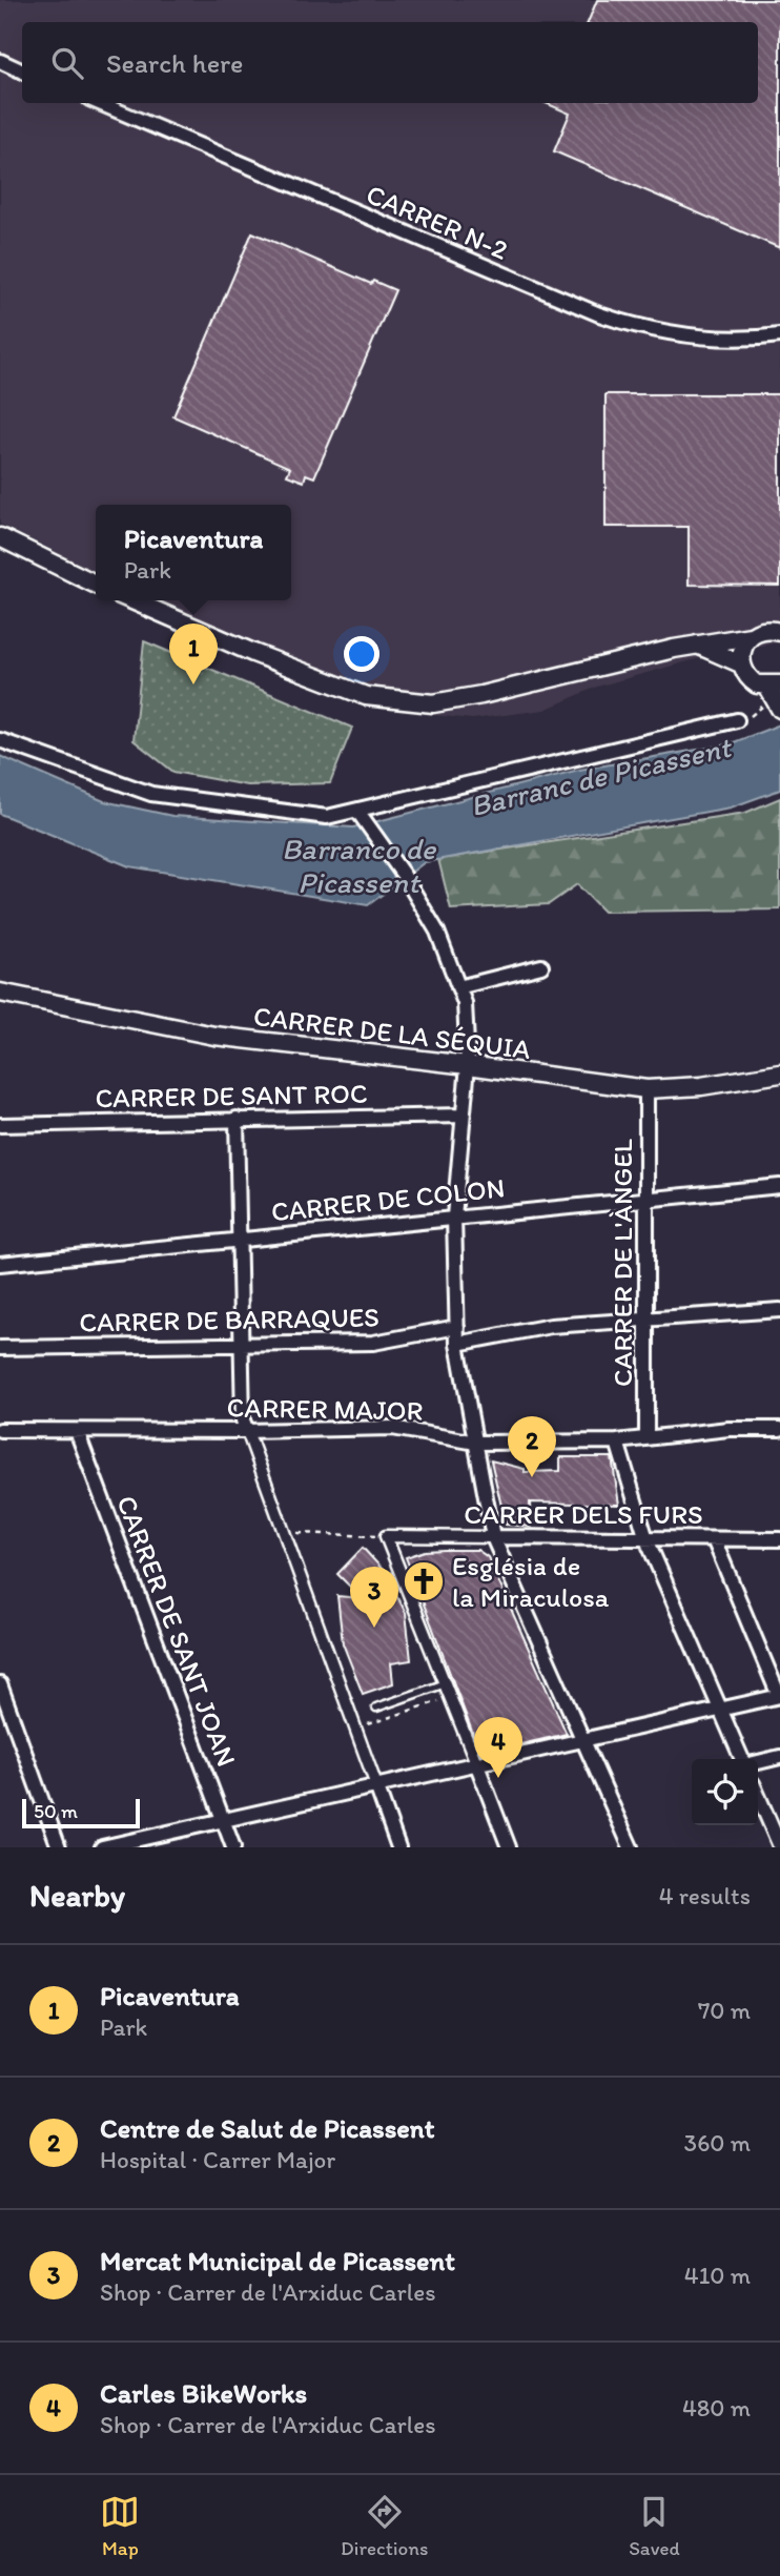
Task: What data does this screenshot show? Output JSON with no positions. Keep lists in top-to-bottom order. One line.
{"streets":{"street":["CARRER N-2","CARRER DE LA SÉQUIA","CARRER DE SANT ROC","CARRER DE COLON","CARRER DE L'ÀNGEL","CARRER DE BARRAQUES","CARRER MAJOR","CARRER DELS FURS","CARRER DE SANT JOAN"]},"crossings":[["CARRER DE LA SÉQUIA","CARRER DE L'ÀNGEL"],["CARRER DE COLON","CARRER DE L'ÀNGEL"],["CARRER DE L'ÀNGEL","CARRER MAJOR"],["CARRER MAJOR","CARRER DE SANT JOAN"]],"water":["Barranc de Picassent","Barranco de Picassent"],"places":{"church":["Església de la Miraculosa"]},"scale_bar":"50 m","page":{"search":"Search here","popup":["Picaventura","Park"],"pins":["1","2","3","4"],"scale":"50 m","heading":["Nearby","4 results"],"list":[{"mark":"1","name":"Picaventura","note":"Park","value":"70 m"},{"mark":"2","name":"Centre de Salut de Picassent","note":"Hospital · Carrer Major","value":"360 m"},{"mark":"3","name":"Mercat Municipal de Picassent","note":"Shop · Carrer de l'Arxiduc Carles","value":"410 m"},{"mark":"4","name":"Carles BikeWorks","note":"Shop · Carrer de l'Arxiduc Carles","value":"480 m"}],"nav":["Map","Directions","Saved"]}}
